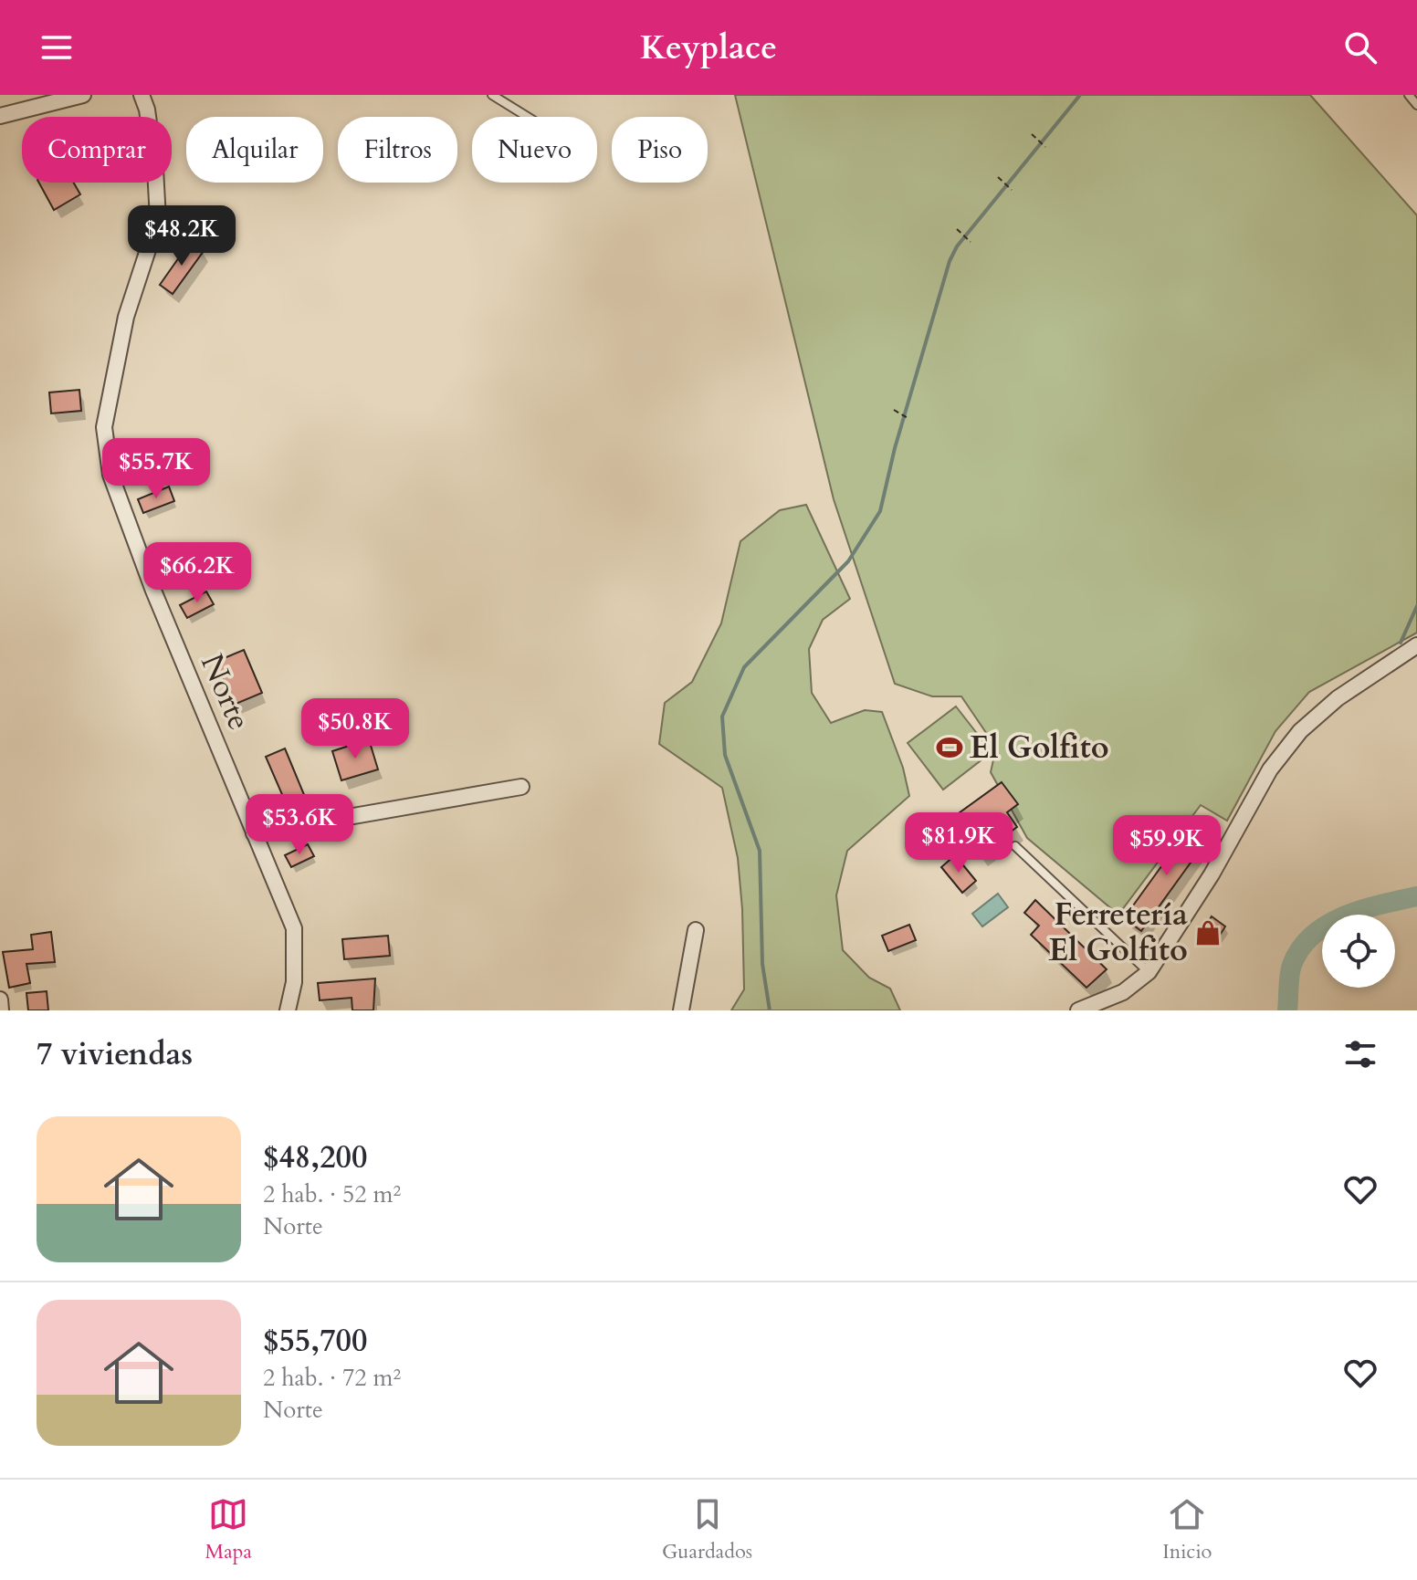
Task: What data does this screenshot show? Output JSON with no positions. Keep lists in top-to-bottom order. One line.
{"streets":{"street":["Norte"]},"places":{"sports":["El Golfito"],"shop":["Ferretería El Golfito"]},"page":{"header":"Keyplace","chip":["Comprar","Alquilar","Filtros","Nuevo","Piso"],"price":["$48.2K","$55.7K","$66.2K","$50.8K","$53.6K","$81.9K","$59.9K"],"heading":"7 viviendas","list":[{"name":"$48,200","note":"2 hab. · 52 m² · Norte"},{"name":"$55,700","note":"2 hab. · 72 m² · Norte"}],"tabs":["Mapa","Guardados","Inicio"]}}
